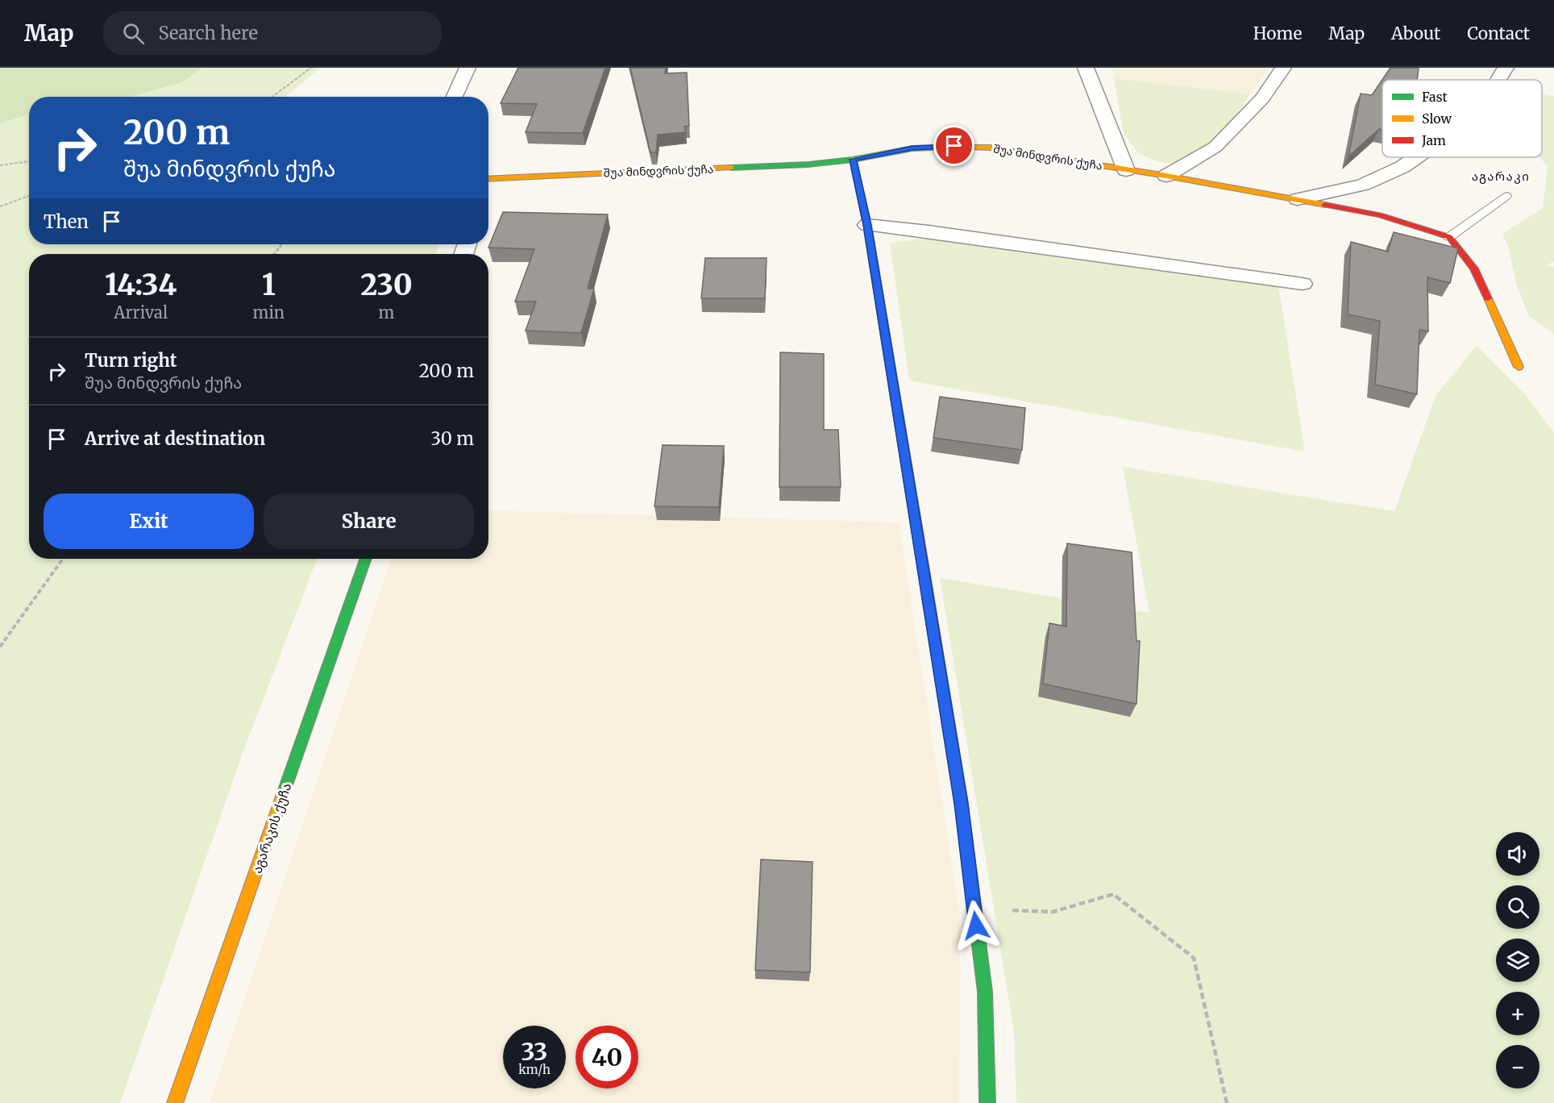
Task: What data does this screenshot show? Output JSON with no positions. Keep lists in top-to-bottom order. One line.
{"streets":{"street":["შუა მინდვრის ქუჩა","აგარაკის ქუჩა"]},"districts":["აგარაკი"],"legend":["Fast","Slow","Jam"],"page":{"header":"Map","search":"Search here","nav":["Home","Map","About","Contact"],"turn":["200 m","შუა მინდვრის ქუჩა"],"then":"Then","eta":["14:34","Arrival","1","min","230","m"],"list":[{"name":"Turn right","note":"შუა მინდვრის ქუჩა","value":"200 m"},{"name":"Arrive at destination","value":"30 m"}],"buttons":["Exit","Share"],"map_buttons":["+","−"],"speed":"33 km/h","limit":"40"}}
